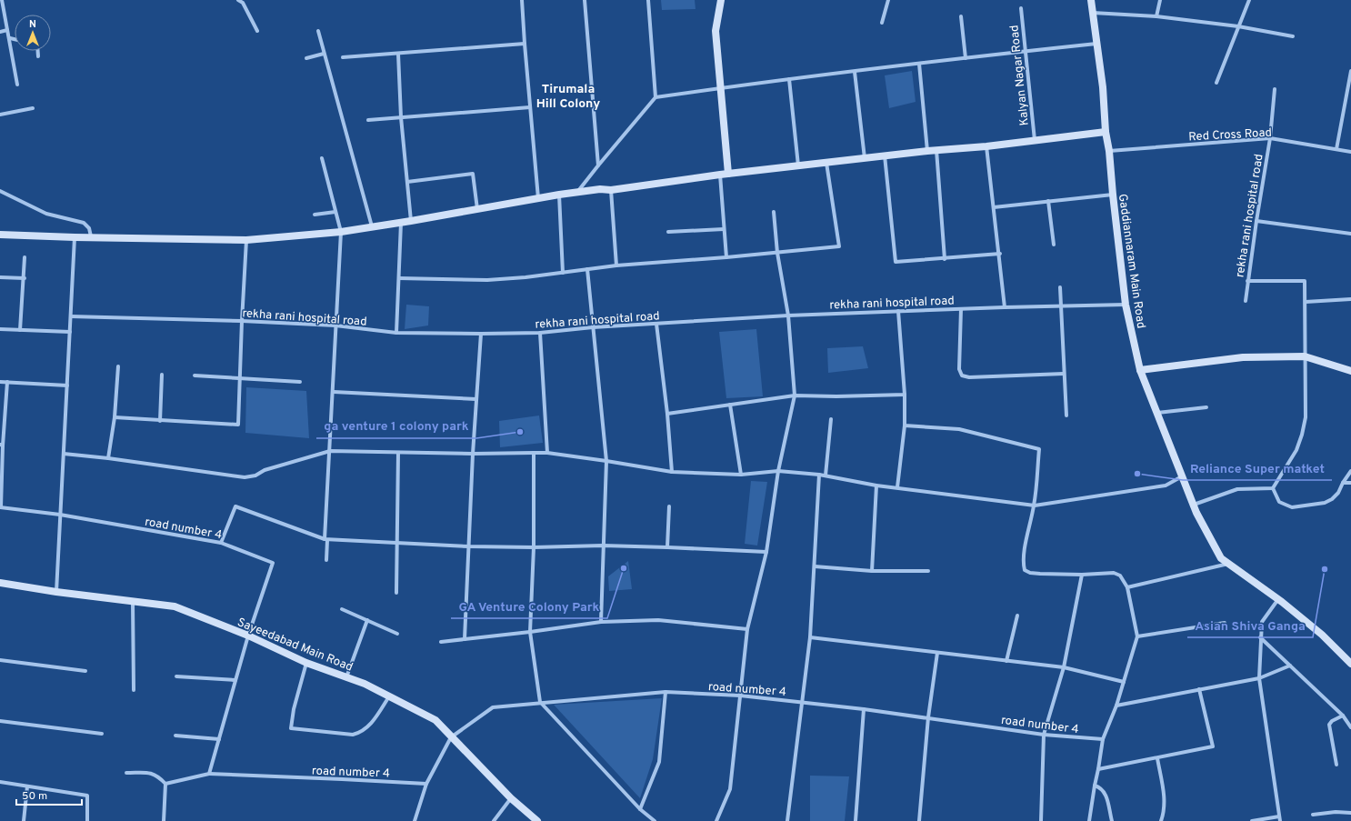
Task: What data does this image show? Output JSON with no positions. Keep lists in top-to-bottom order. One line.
{"streets":{"street":["Kalyan Nagar Road","Red Cross Road","rekha rani hospital road","Gaddiannaram Main Road","road number 4","Sayeedabad Main Road"]},"crossings":[["Red Cross Road","rekha rani hospital road"],["Red Cross Road","Gaddiannaram Main Road"],["rekha rani hospital road","Gaddiannaram Main Road"],["road number 4","Sayeedabad Main Road"]],"districts":["Tirumala Hill Colony"],"places":["ga venture 1 colony park","Reliance Super matket","GA Venture Colony Park","Asian Shiva Ganga"],"scale_bar":"50 m","north":"top"}
